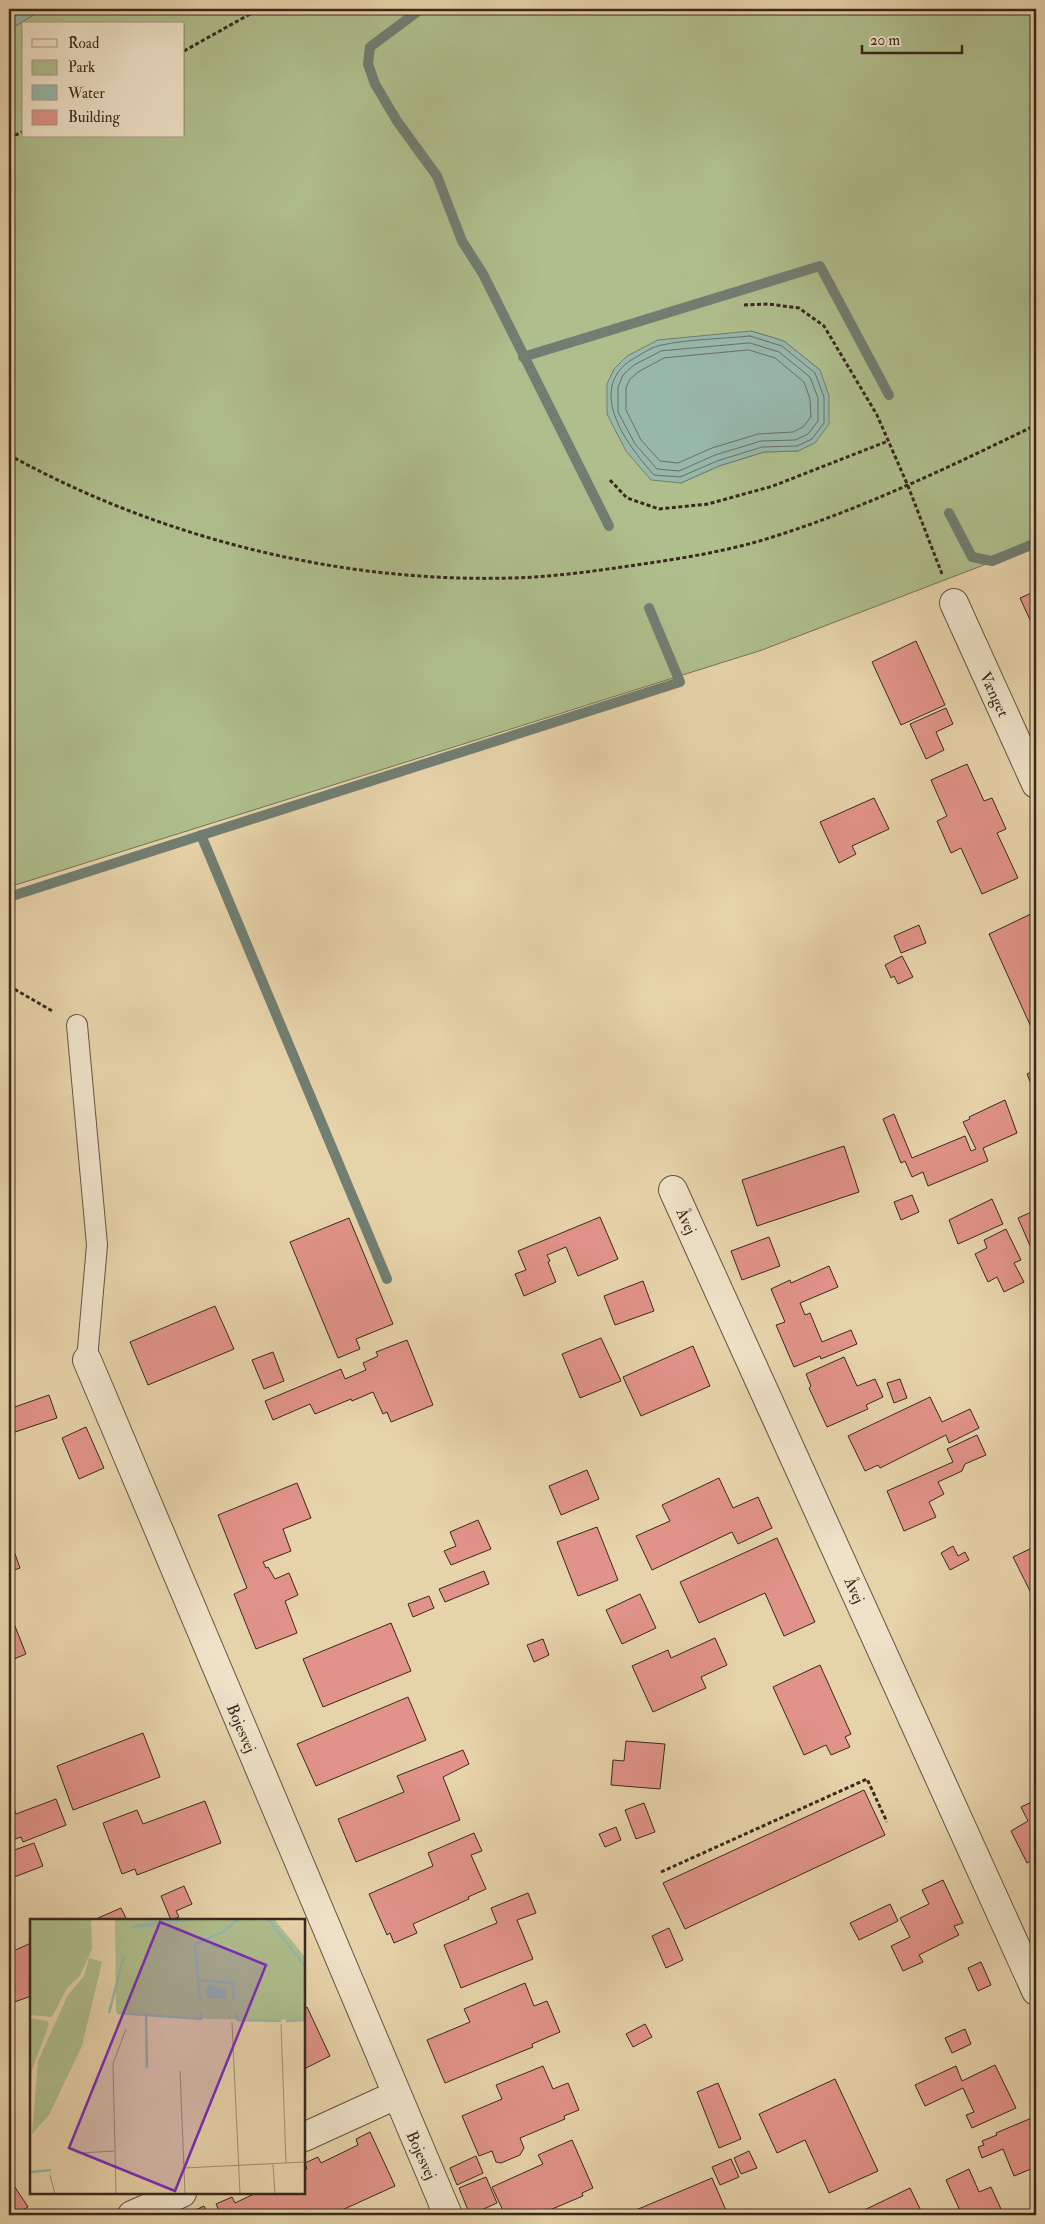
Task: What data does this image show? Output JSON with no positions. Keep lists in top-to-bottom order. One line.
{"streets":{"street":["Vænget","Åvej","Bojesvej"]},"legend":["Road","Park","Water","Building"],"scale_bar":"20 m"}
